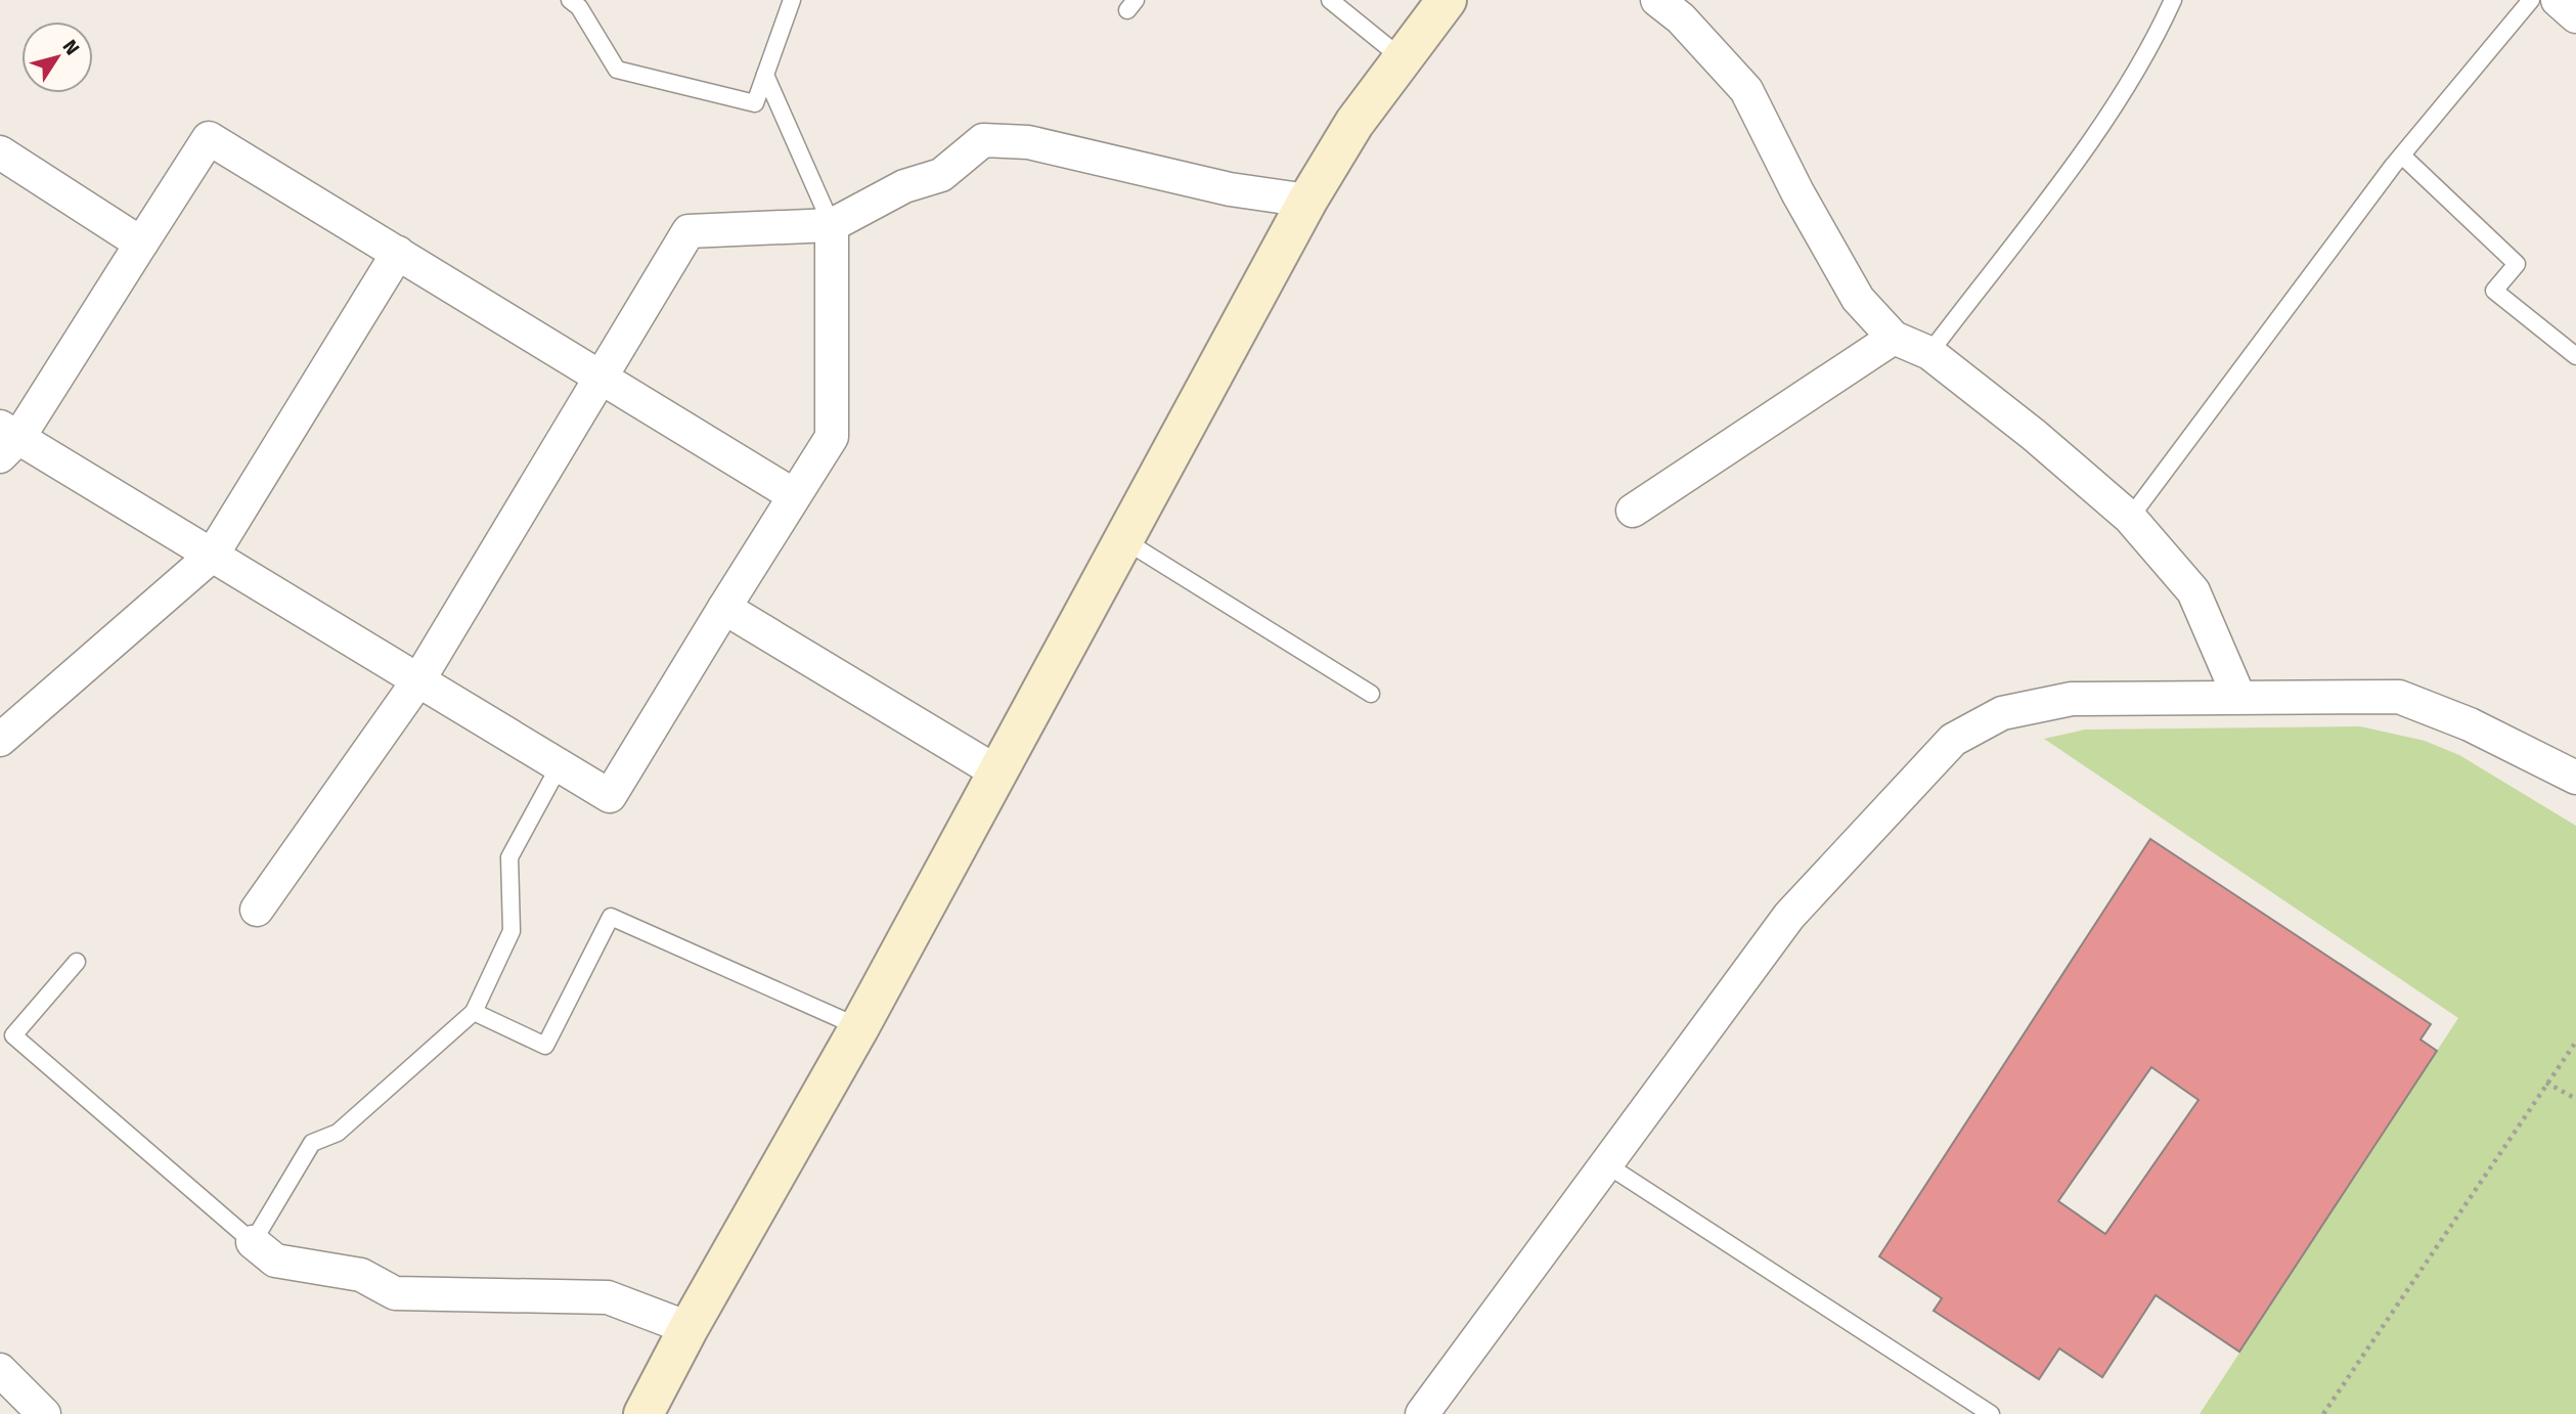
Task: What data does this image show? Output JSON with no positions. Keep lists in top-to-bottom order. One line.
{"north":"top right"}
